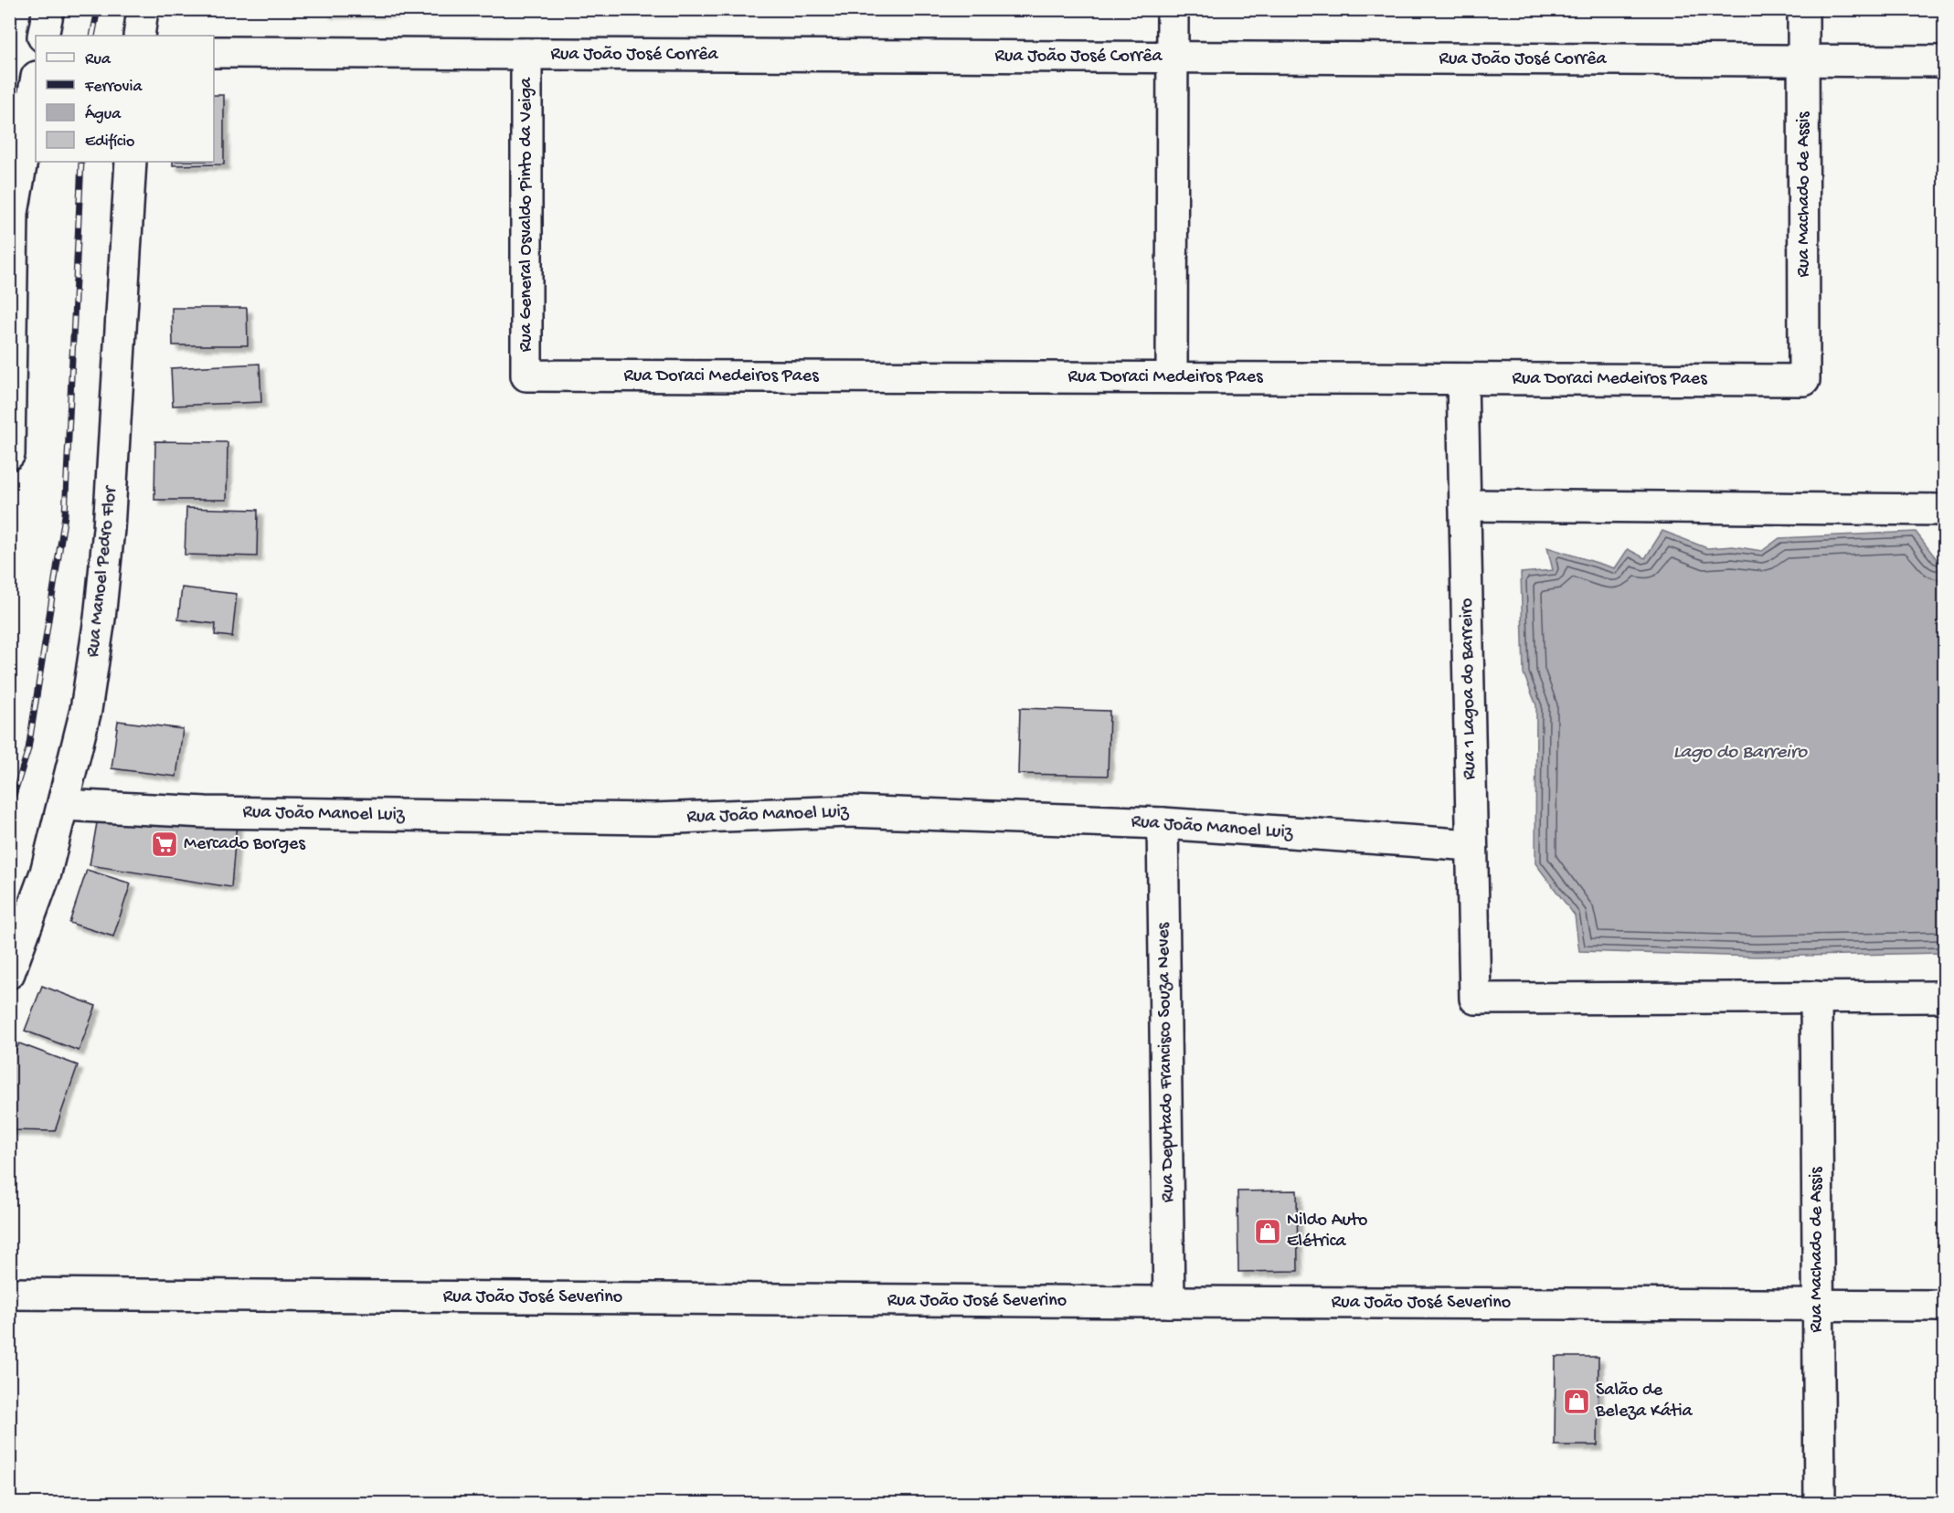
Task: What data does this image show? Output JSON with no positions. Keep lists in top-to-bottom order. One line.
{"streets":{"street":["Rua João José Corrêa","Rua Machado de Assis","Rua General Osvaldo Pinto da Veiga","Rua Doraci Medeiros Paes","Rua Manoel Pedro Flor","Rua 1 Lagoa do Barreiro","Rua João Manoel Luiz","Rua Deputado Francisco Souza Neves","Rua João José Severino"]},"crossings":[["Rua João José Corrêa","Rua Machado de Assis"],["Rua João José Corrêa","Rua General Osvaldo Pinto da Veiga"],["Rua Machado de Assis","Rua Doraci Medeiros Paes"],["Rua Machado de Assis","Rua 1 Lagoa do Barreiro"],["Rua Machado de Assis","Rua João José Severino"],["Rua General Osvaldo Pinto da Veiga","Rua Doraci Medeiros Paes"],["Rua Doraci Medeiros Paes","Rua 1 Lagoa do Barreiro"],["Rua Manoel Pedro Flor","Rua João Manoel Luiz"],["Rua 1 Lagoa do Barreiro","Rua João Manoel Luiz"],["Rua João Manoel Luiz","Rua Deputado Francisco Souza Neves"],["Rua Deputado Francisco Souza Neves","Rua João José Severino"]],"water":["Lago do Barreiro"],"places":{"supermarket":["Mercado Borges"],"shop":["Nildo Auto Elétrica","Salão de Beleza Kátia"]},"legend":["Rua","Ferrovia","Água","Edifício"]}
